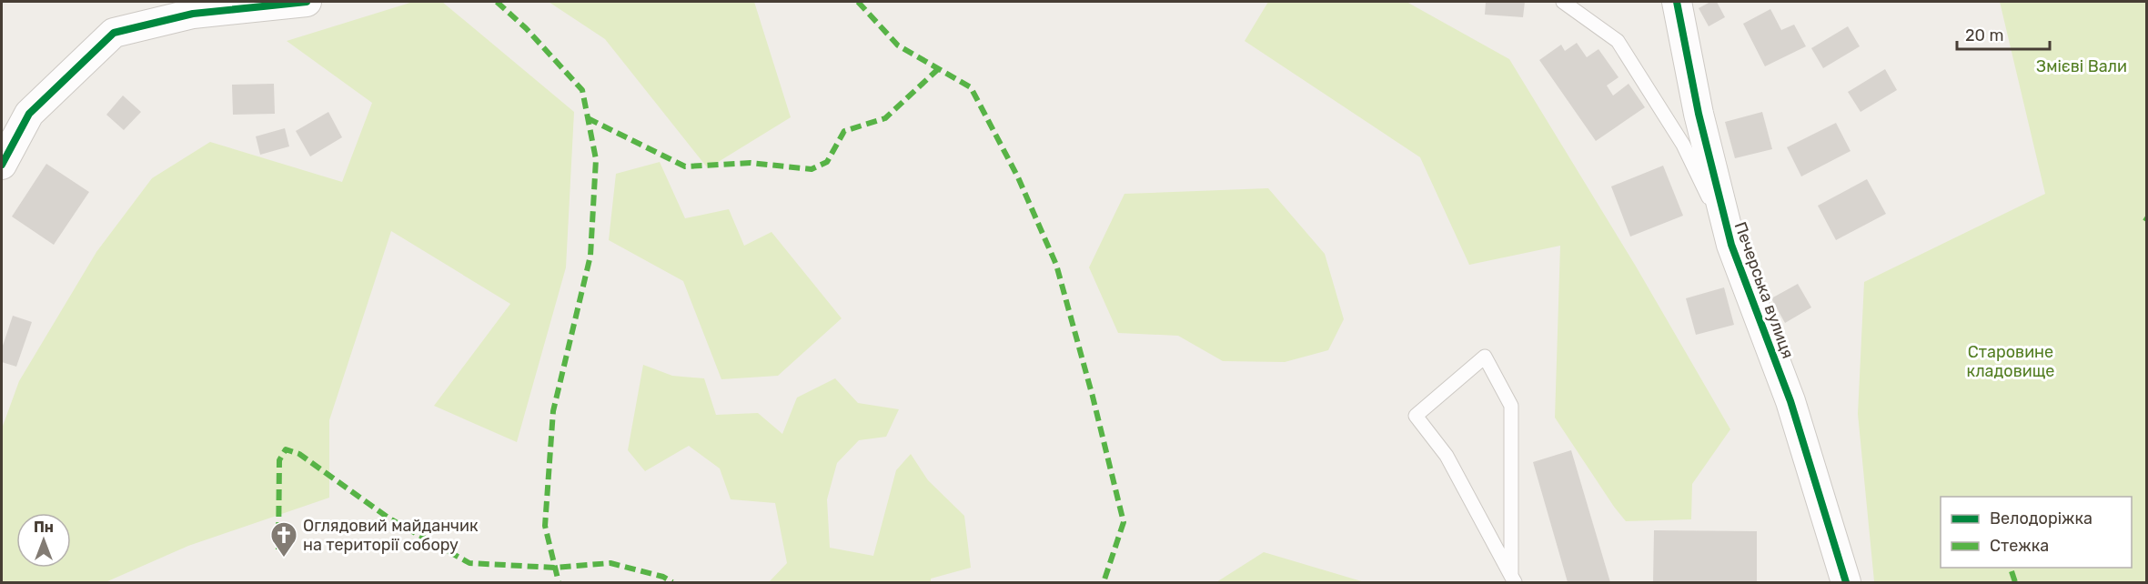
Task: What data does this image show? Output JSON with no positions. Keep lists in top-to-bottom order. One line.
{"streets":{"street":["Печерська вулиця"]},"parks":["Змієві Вали","Старовине кладовище"],"places":{"church":["Оглядовий майданчик на території собору"]},"legend":["Велодоріжка","Стежка"],"scale_bar":"20 m","north":"top"}
